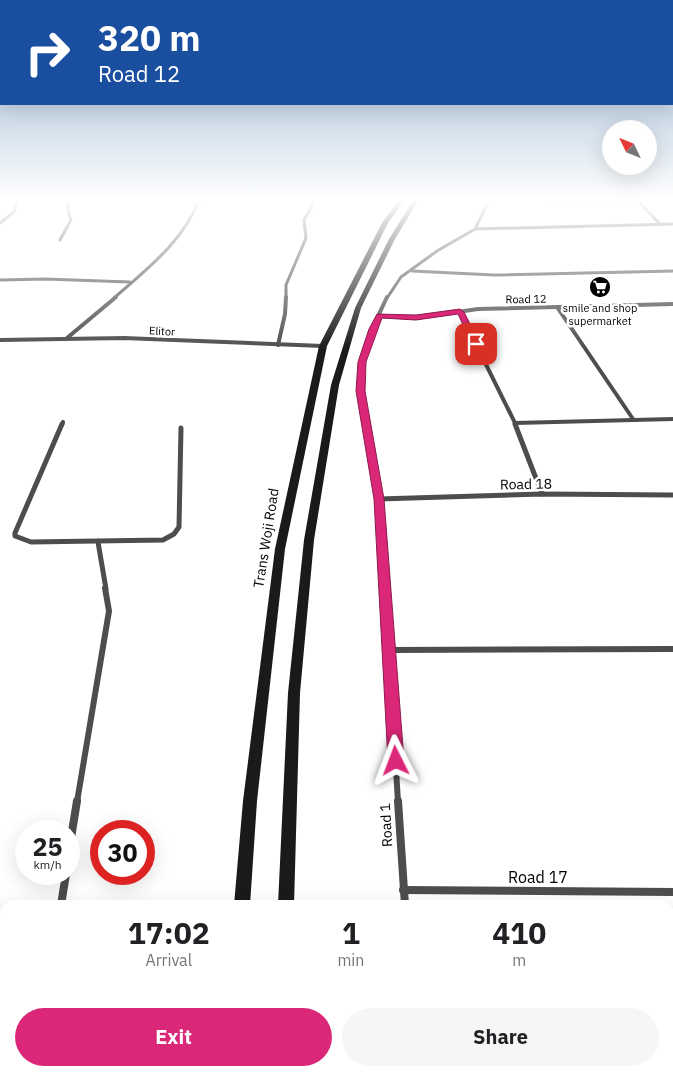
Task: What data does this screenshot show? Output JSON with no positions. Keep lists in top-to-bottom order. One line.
{"streets":{"main road":["Trans Woji Road"],"street":["Road 12","Elitor","Road 18","Road 1","Road 17"]},"crossings":[["Road 12","Road 1"],["Elitor","Trans Woji Road"],["Road 18","Road 1"],["Road 1","Road 17"]],"places":{"supermarket":["smile and shop supermarket"]},"north":"top left","page":{"turn":["320 m","Road 12"],"speed":"25 km/h","limit":"30","eta":["17:02","Arrival","1","min","410","m"],"buttons":["Exit","Share"]}}
